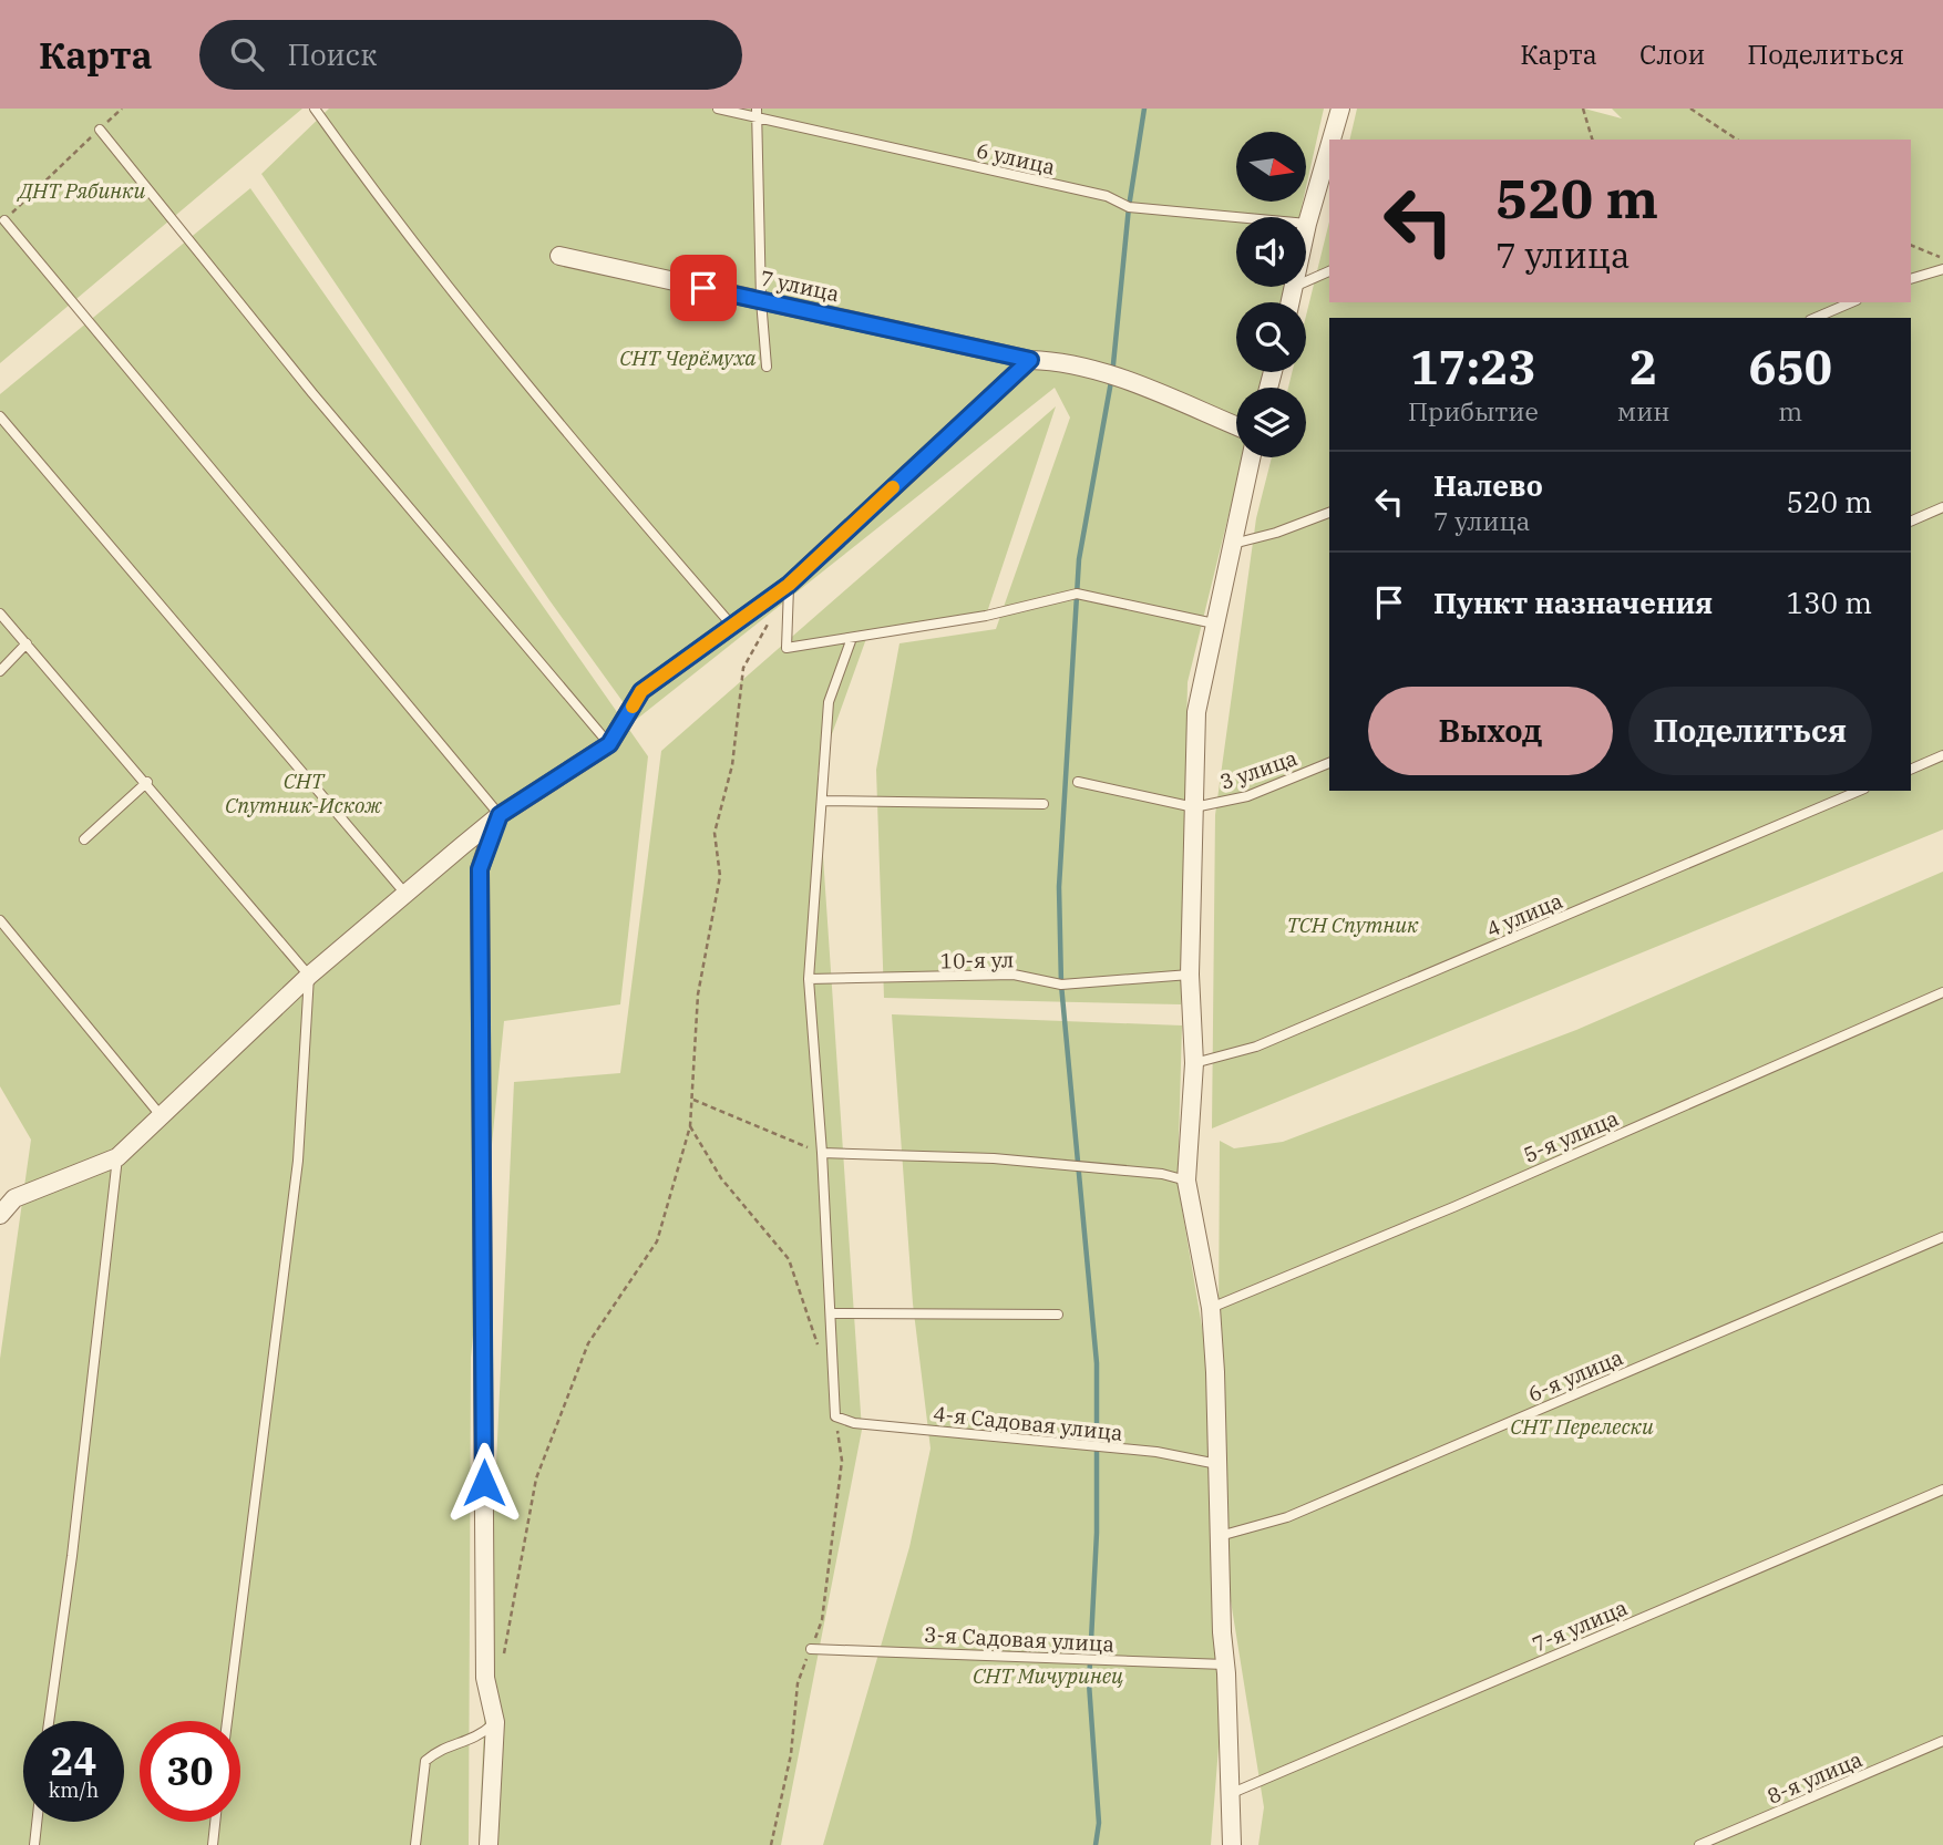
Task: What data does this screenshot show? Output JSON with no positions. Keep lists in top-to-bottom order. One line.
{"streets":{"street":["7 улица"],"lane":["6 улица","3 улица","4 улица","10-я ул","5-я улица","6-я улица","4-я Садовая улица","7-я улица","3-я Садовая улица","8-я улица"]},"parks":["ДНТ Рябинки","СНТ Черёмуха","СНТ Спутник-Искож","ТСН Спутник","СНТ Перелески","СНТ Мичуринец"],"north":"right","page":{"header":"Карта","search":"Поиск","nav":["Карта","Слои","Поделиться"],"turn":["520 m","7 улица"],"eta":["17:23","Прибытие","2","мин","650","m"],"list":[{"name":"Налево","note":"7 улица","value":"520 m"},{"name":"Пункт назначения","value":"130 m"}],"buttons":["Выход","Поделиться"],"speed":"24 km/h","limit":"30"}}
